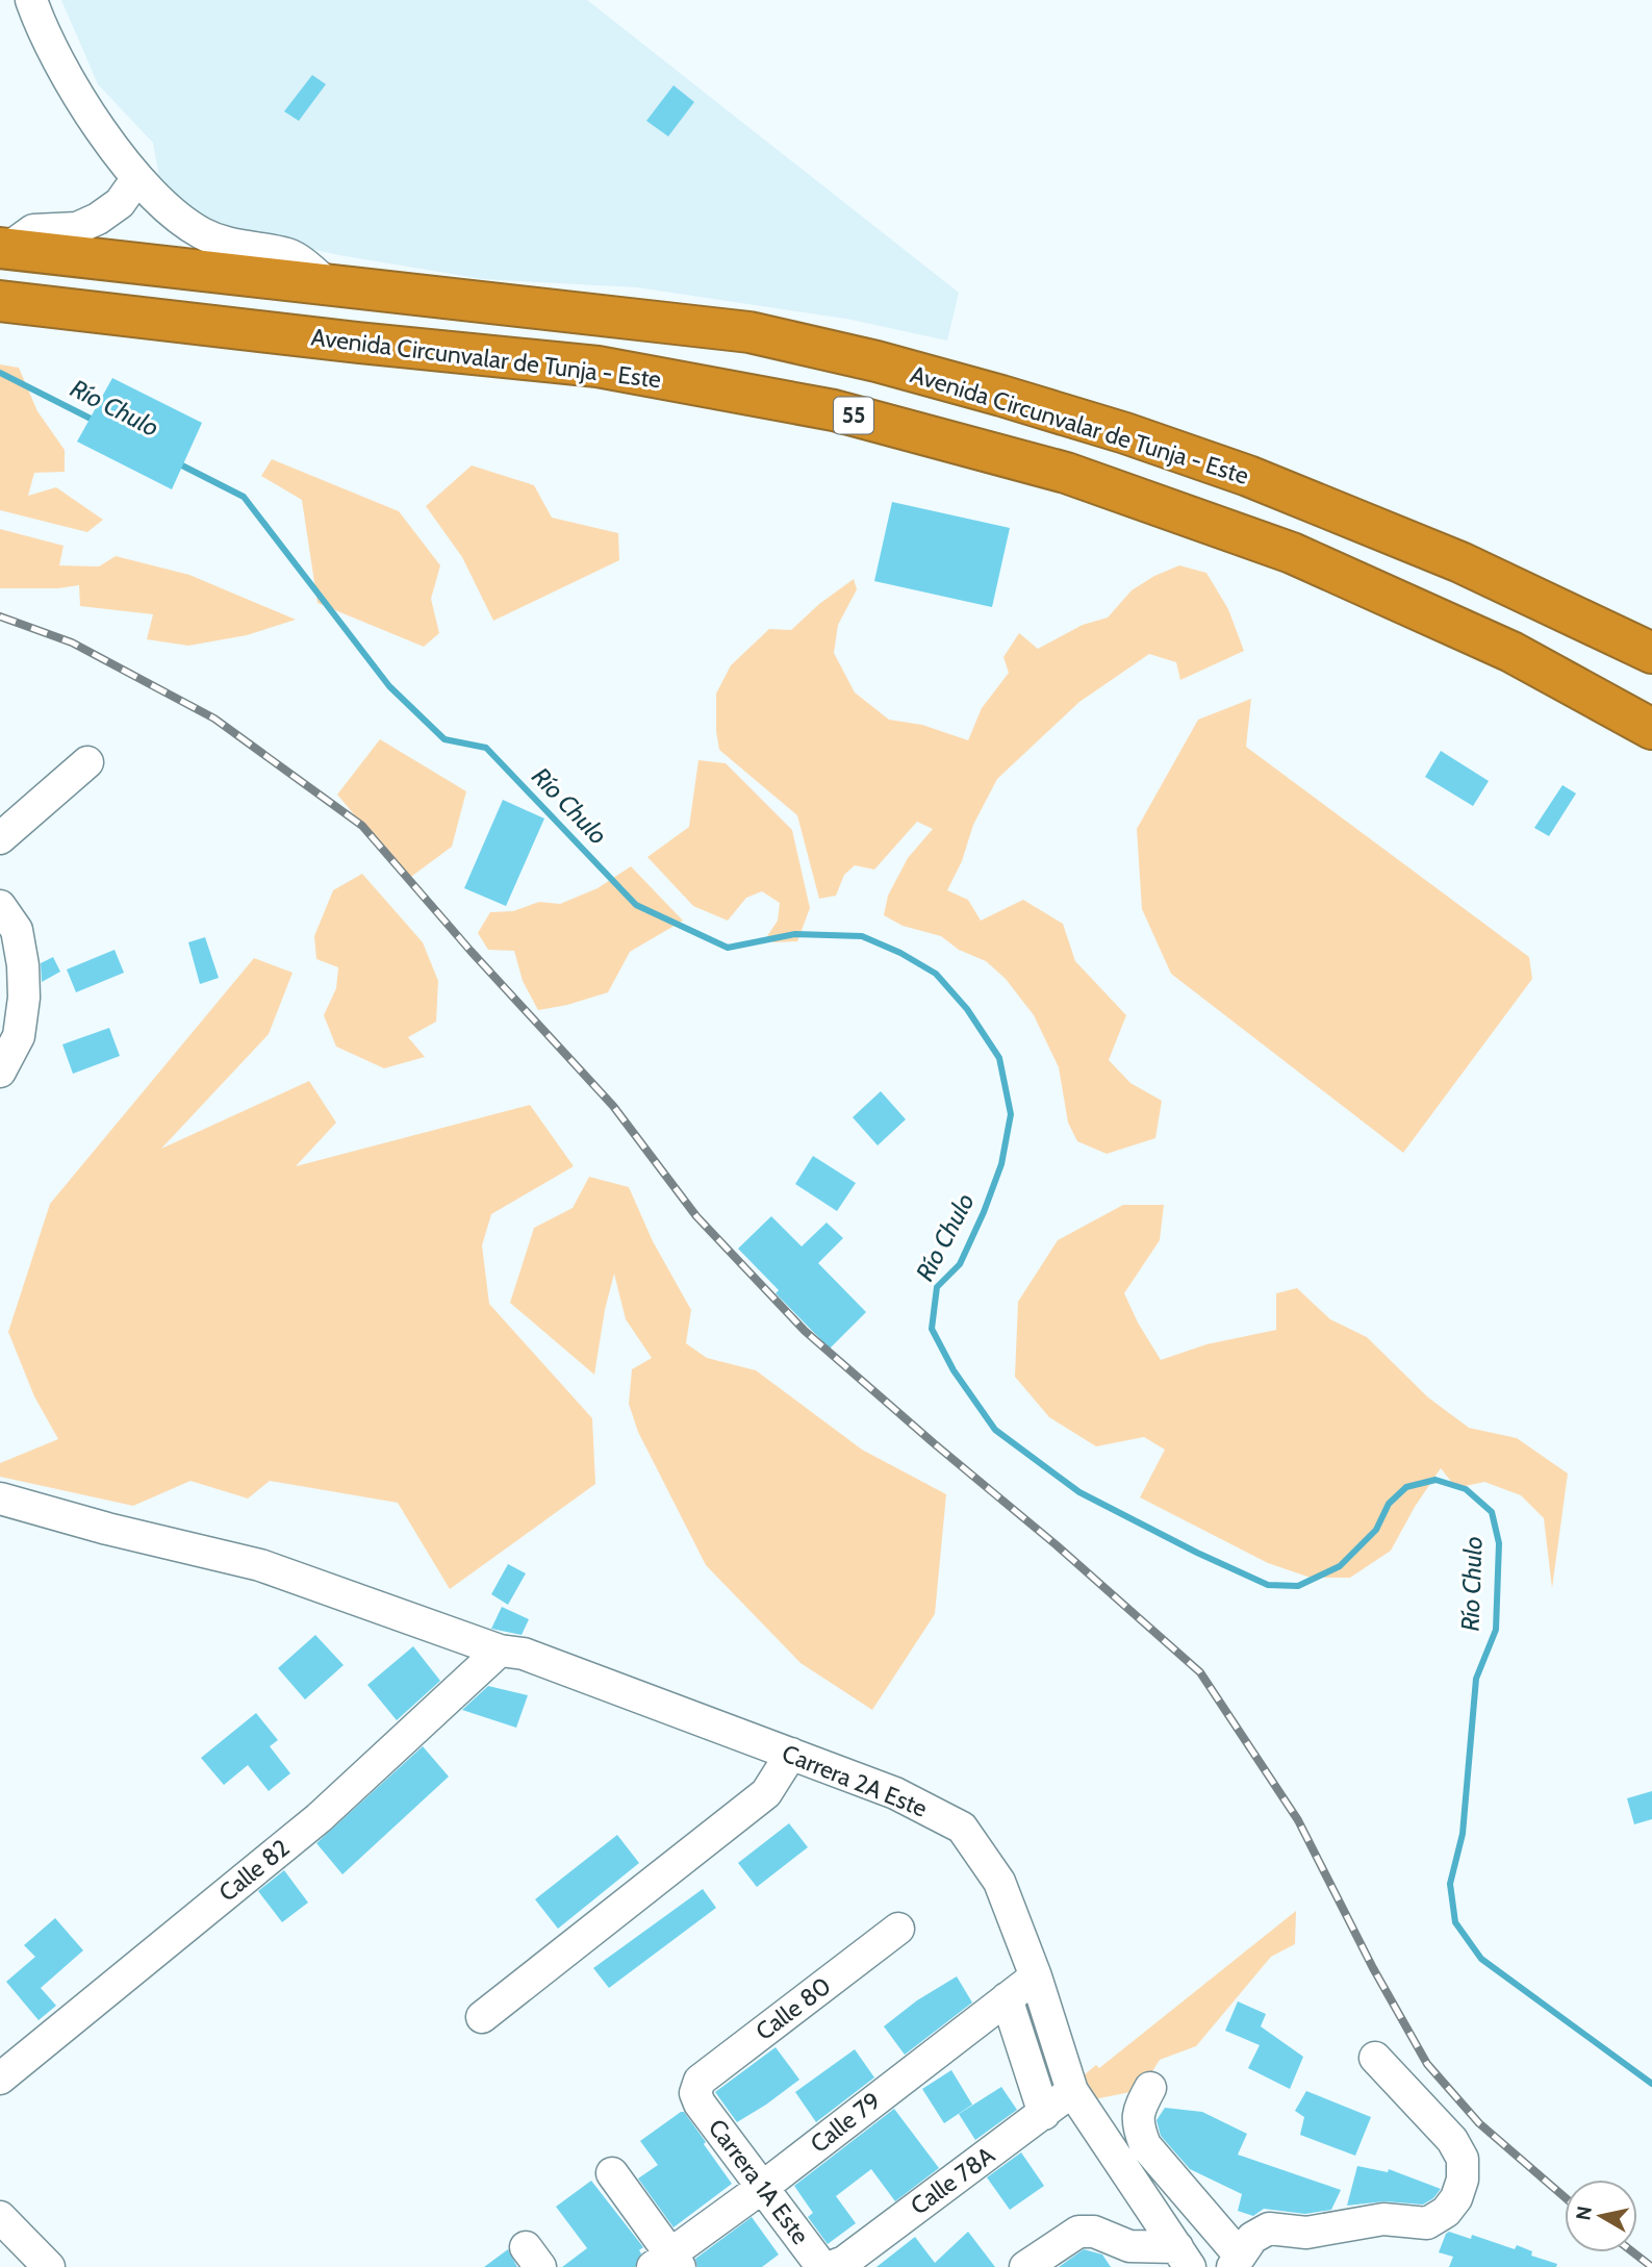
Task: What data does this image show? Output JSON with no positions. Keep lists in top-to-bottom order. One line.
{"streets":{"highway":["Avenida Circunvalar de Tunja - Este","55"],"street":["Carrera 2A Este","Calle 82","Calle 80","Calle 79","Calle 78A","Carrera 1A Este"]},"crossings":[["Carrera 2A Este","Calle 82"],["Carrera 2A Este","Calle 79"],["Carrera 2A Este","Calle 78A"],["Calle 80","Carrera 1A Este"],["Calle 79","Carrera 1A Este"],["Calle 78A","Carrera 1A Este"]],"water":["Río Chulo"],"north":"left"}
